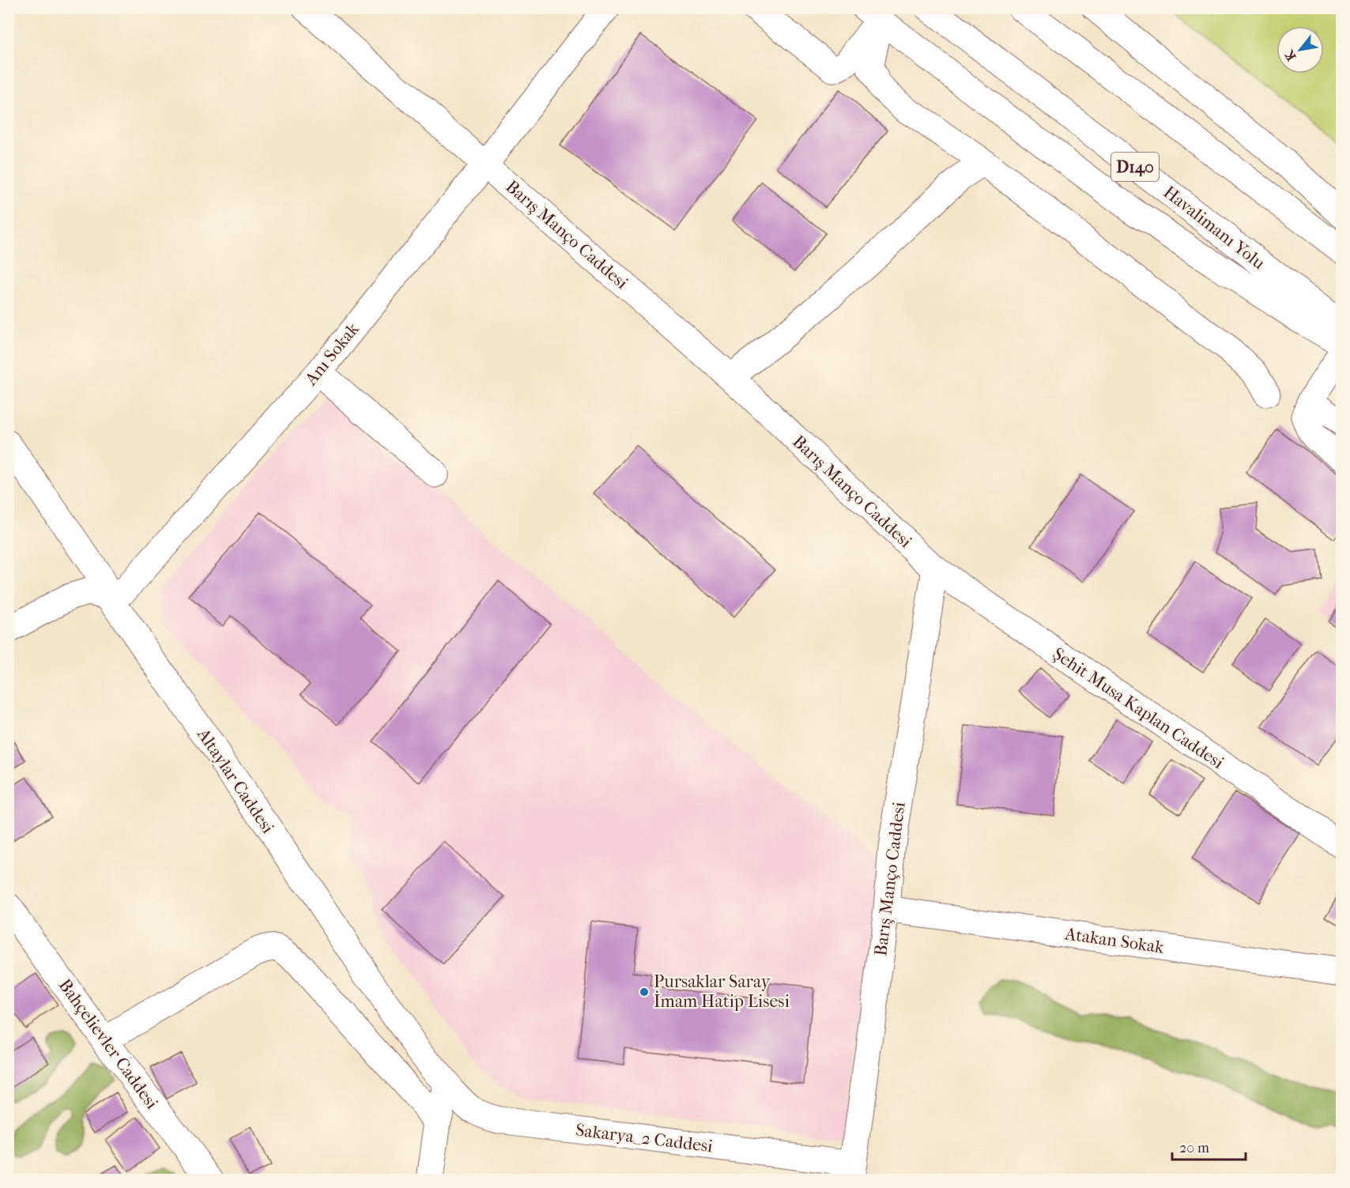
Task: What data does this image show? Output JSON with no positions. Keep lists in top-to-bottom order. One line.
{"streets":{"main road":["D140","Havalimanı Yolu","Barış Manço Caddesi","Anı Sokak","Şehit Musa Kaplan Caddesi","Altaylar Caddesi","Atakan Sokak","Bahçelievler Caddesi","Sakarya_2 Caddesi"]},"crossings":[["Barış Manço Caddesi","Anı Sokak"],["Barış Manço Caddesi","Şehit Musa Kaplan Caddesi"],["Barış Manço Caddesi","Atakan Sokak"],["Barış Manço Caddesi","Sakarya_2 Caddesi"],["Anı Sokak","Altaylar Caddesi"],["Altaylar Caddesi","Sakarya_2 Caddesi"]],"places":["Pursaklar Saray İmam Hatip Lisesi"],"scale_bar":"20 m","north":"bottom left"}
